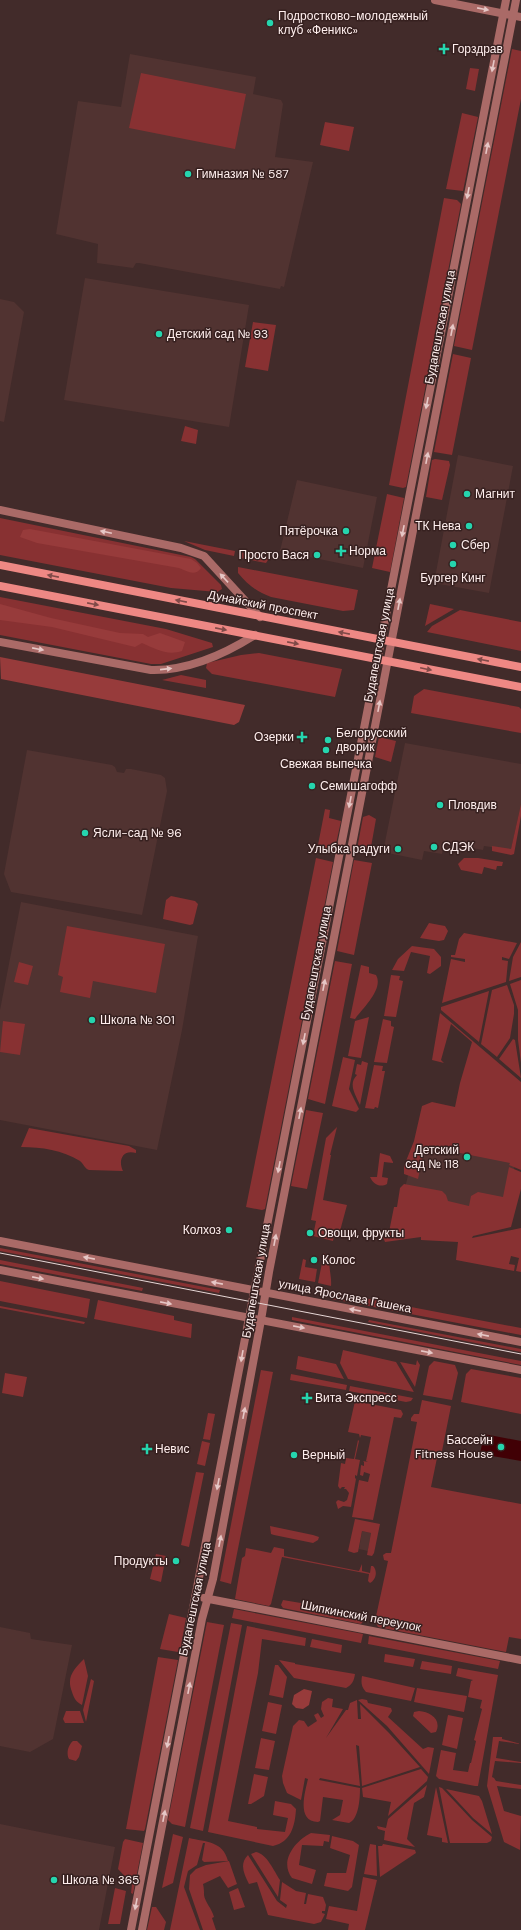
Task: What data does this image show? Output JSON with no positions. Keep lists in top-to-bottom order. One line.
{"streets":{"main road":["Дунайский проспект"],"street":["Будапештская улица","улица Ярослава Гашека","Шипкинский переулок"]},"crossings":[["Будапештская улица","Дунайский проспект"],["Будапештская улица","улица Ярослава Гашека"],["Будапештская улица","Шипкинский переулок"]],"places":{"other":["Подростково-молодежный клуб «Феникс»","Гимназия № 587","Детский сад № 93","Магнит","ТК Нева","Пятёрочка","Сбер","Просто Вася","Бургер Кинг","Белорусский дворик","Свежая выпечка","Семишагофф","Пловдив","Ясли-сад № 96","СДЭК","Улыбка радуги","Школа № 301","Детский сад № 118","Колхоз","Овощи, фрукты","Колос","Бассейн Fitness House","Верный","Продукты","Школа № 365"],"health":["Горздрав","Норма","Озерки","Вита Экспресс","Невис"]}}
